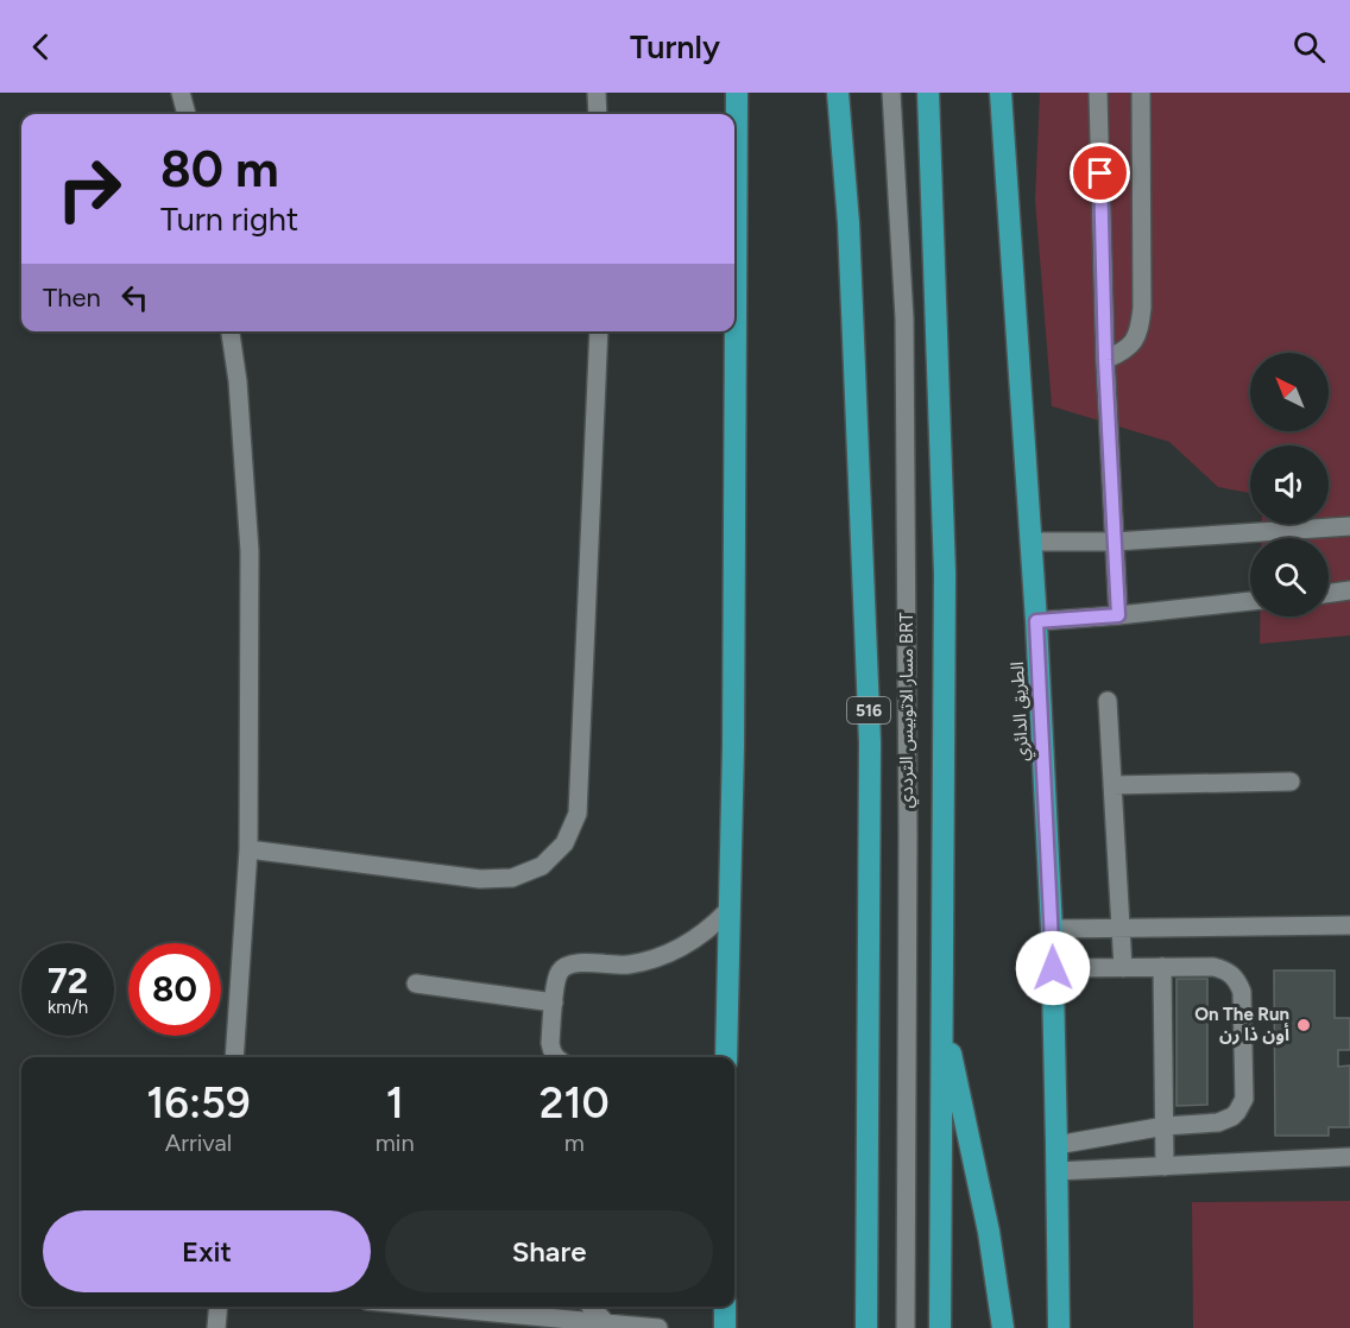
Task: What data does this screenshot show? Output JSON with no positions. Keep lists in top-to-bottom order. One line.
{"streets":{"highway":["516","الطريق الدائري"],"street":["مسار الاتوبيس الترددي BRT"]},"places":["On The Run أون ذا رن"],"north":"top left","page":{"header":"Turnly","turn":["80 m","Turn right"],"then":"Then","speed":"72 km/h","limit":"80","eta":["16:59","Arrival","1","min","210","m"],"buttons":["Exit","Share"]}}
